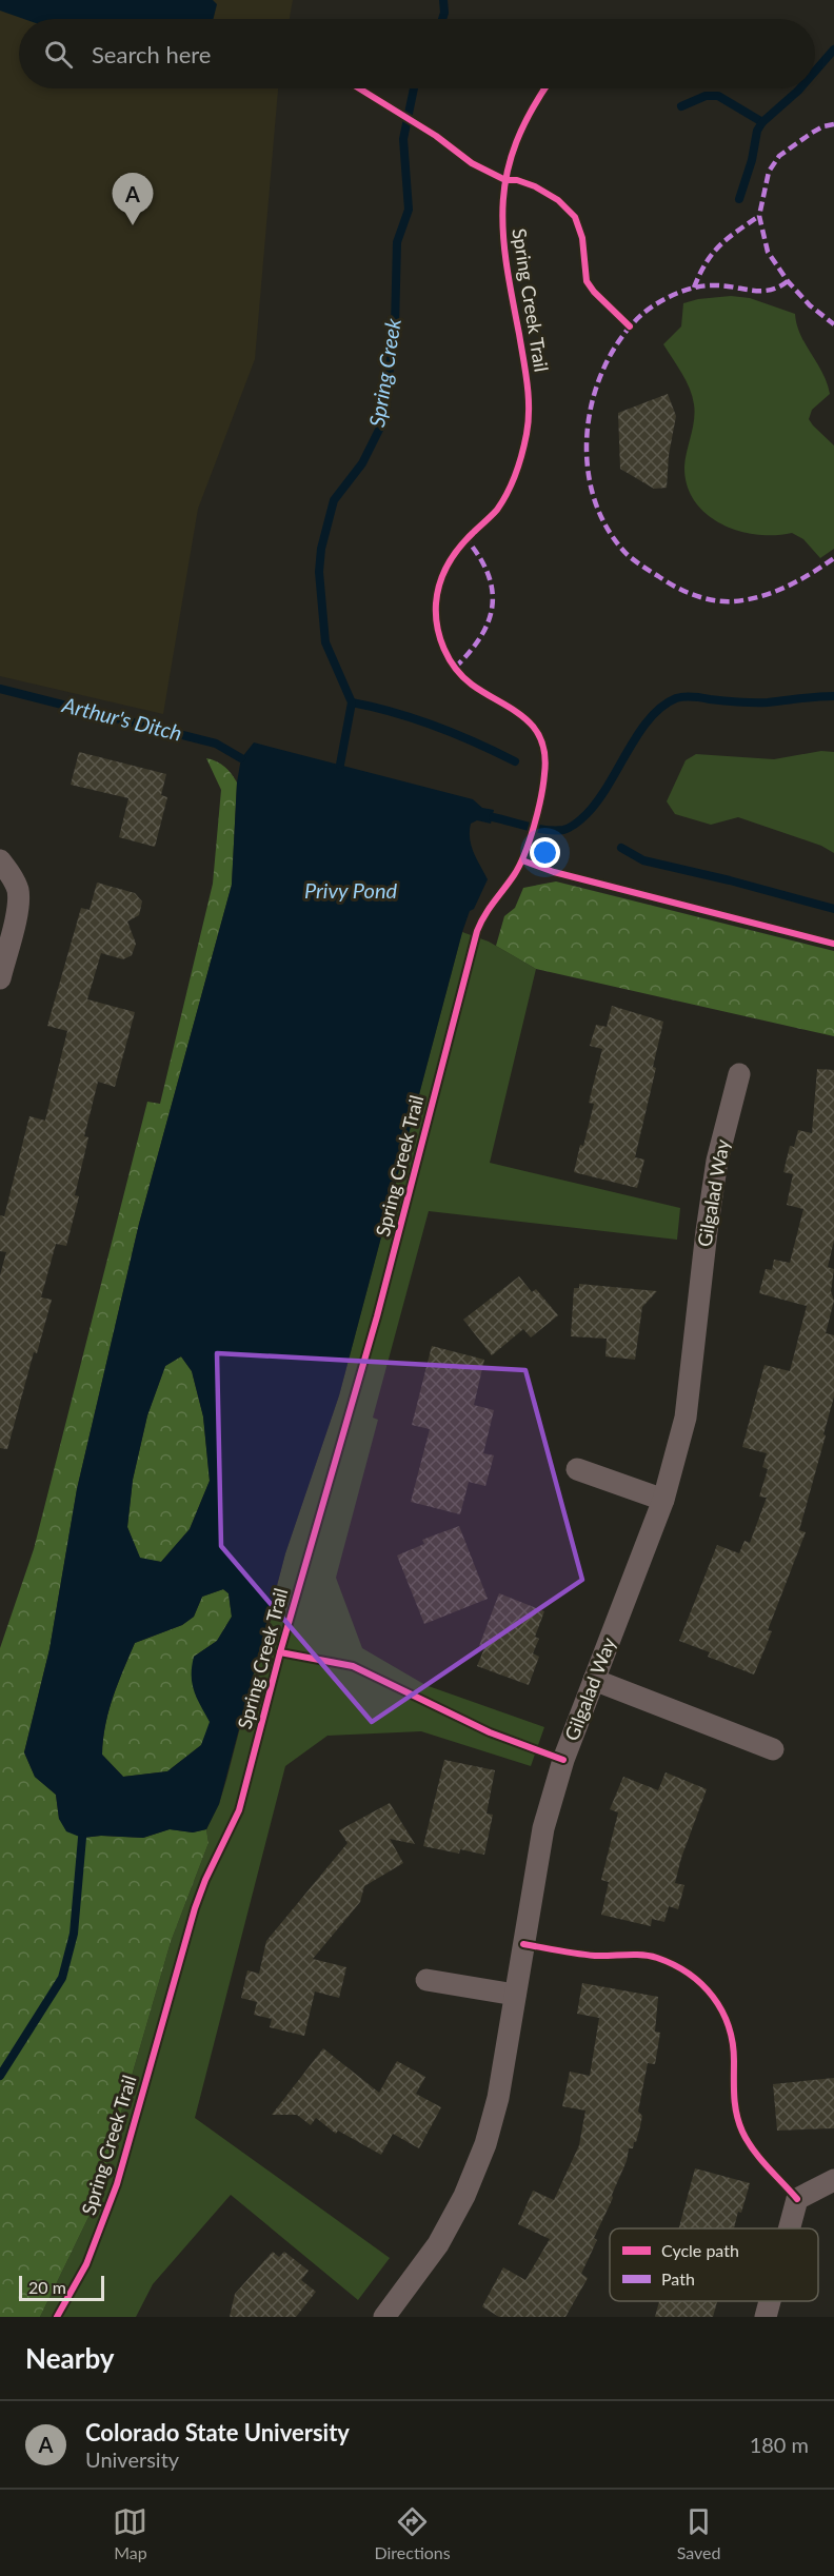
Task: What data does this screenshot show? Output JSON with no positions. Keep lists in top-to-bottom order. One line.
{"streets":{"street":["Gilgalad Way"],"cycle path":["Spring Creek Trail"]},"water":["Spring Creek","Arthur's Ditch","Privy Pond"],"legend":["Cycle path","Path"],"scale_bar":"20 m","page":{"search":"Search here","pins":"A","scale":"20 m","heading":"Nearby","list":[{"mark":"A","name":"Colorado State University","note":"University","value":"180 m"}],"nav":["Map","Directions","Saved"]}}
